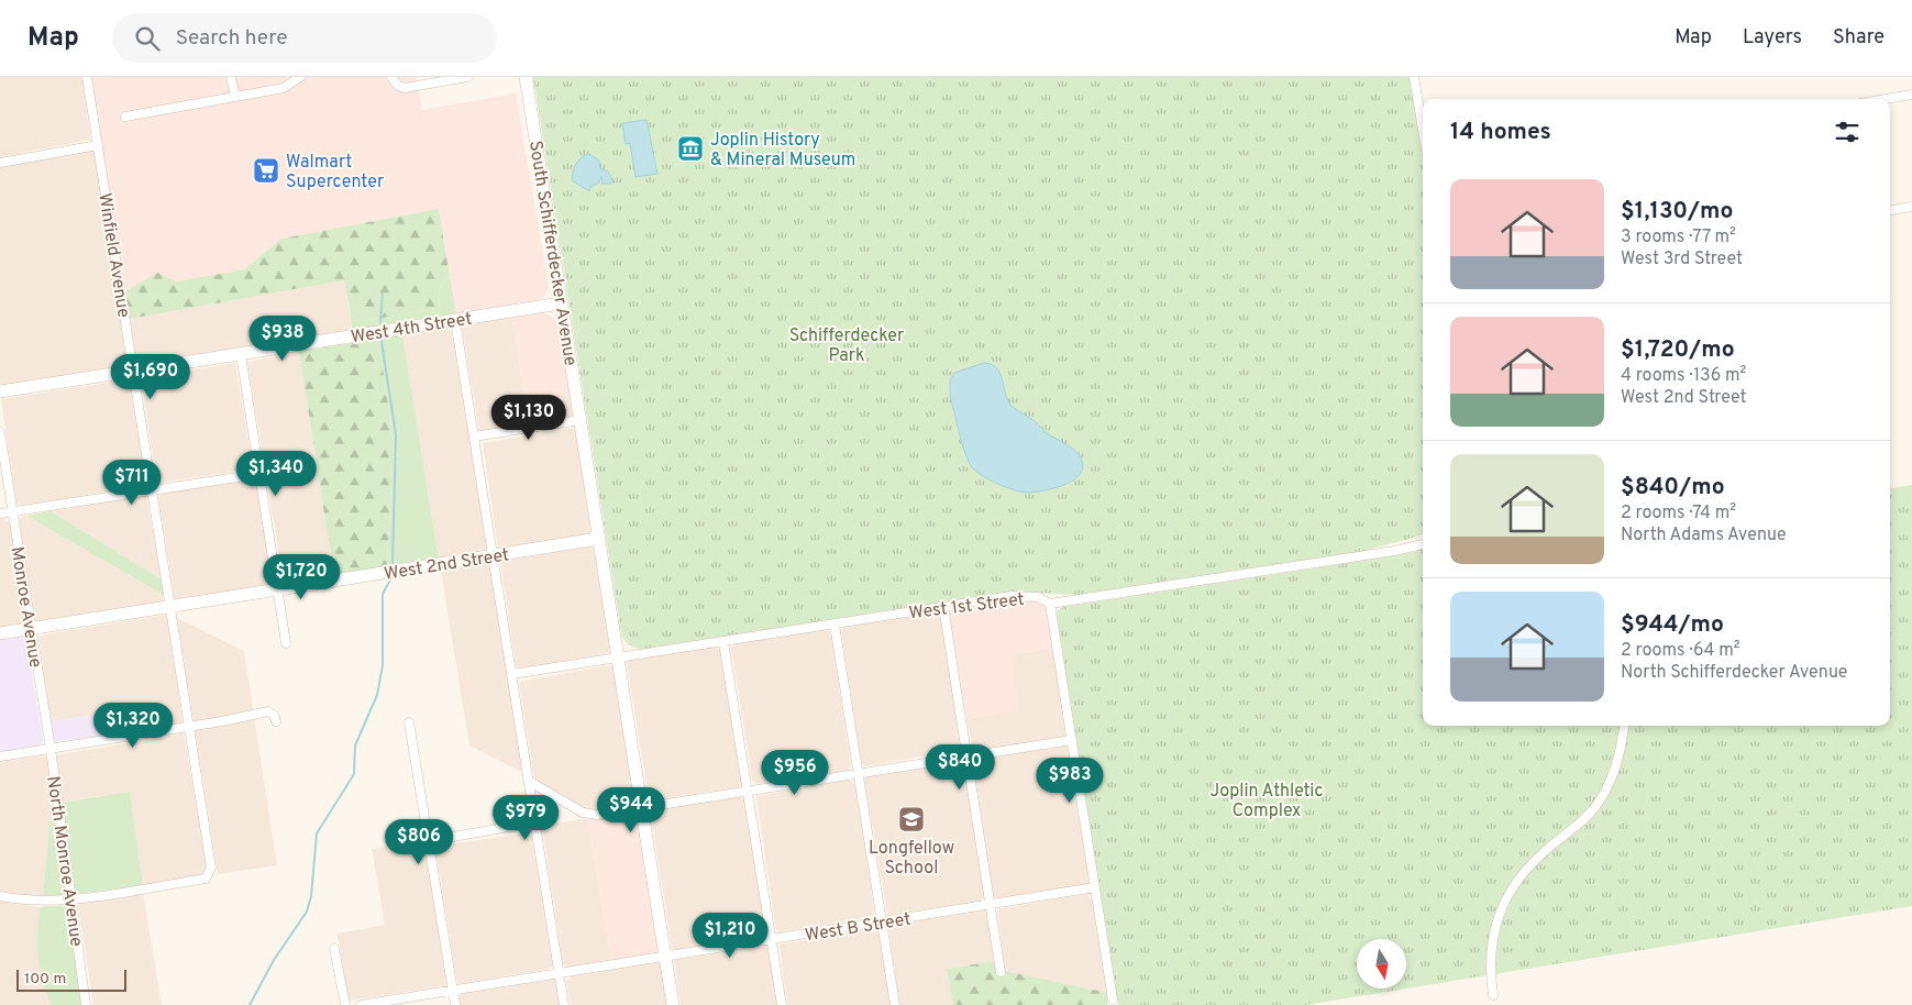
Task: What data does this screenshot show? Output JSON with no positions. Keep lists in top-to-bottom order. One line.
{"streets":{"street":["South Schifferdecker Avenue","Winfield Avenue","West 4th Street","West 2nd Street","West 1st Street","Monroe Avenue","North Monroe Avenue","West B Street"]},"crossings":[["South Schifferdecker Avenue","West 4th Street"],["South Schifferdecker Avenue","West 2nd Street"],["South Schifferdecker Avenue","West 1st Street"],["South Schifferdecker Avenue","West B Street"],["Winfield Avenue","West 4th Street"],["Winfield Avenue","West 2nd Street"],["Winfield Avenue","North Monroe Avenue"],["West 2nd Street","Monroe Avenue"],["Monroe Avenue","North Monroe Avenue"]],"parks":["Schifferdecker Park","Joplin Athletic Complex"],"places":{"museum":["Joplin History & Mineral Museum"],"supermarket":["Walmart Supercenter"],"school or university":["Longfellow School"]},"scale_bar":"100 m","north":"bottom","page":{"header":"Map","search":"Search here","nav":["Map","Layers","Share"],"heading":"14 homes","list":[{"name":"$1,130/mo","note":"3 rooms · 77 m² · West 3rd Street"},{"name":"$1,720/mo","note":"4 rooms · 136 m² · West 2nd Street"},{"name":"$840/mo","note":"2 rooms · 74 m² · North Adams Avenue"},{"name":"$944/mo","note":"2 rooms · 64 m² · North Schifferdecker Avenue"}],"price":["$938","$1,690","$1,130","$1,340","$711","$1,720","$1,320","$840","$956","$983","$944","$979","$806","$1,210"],"scale":"100 m"}}
